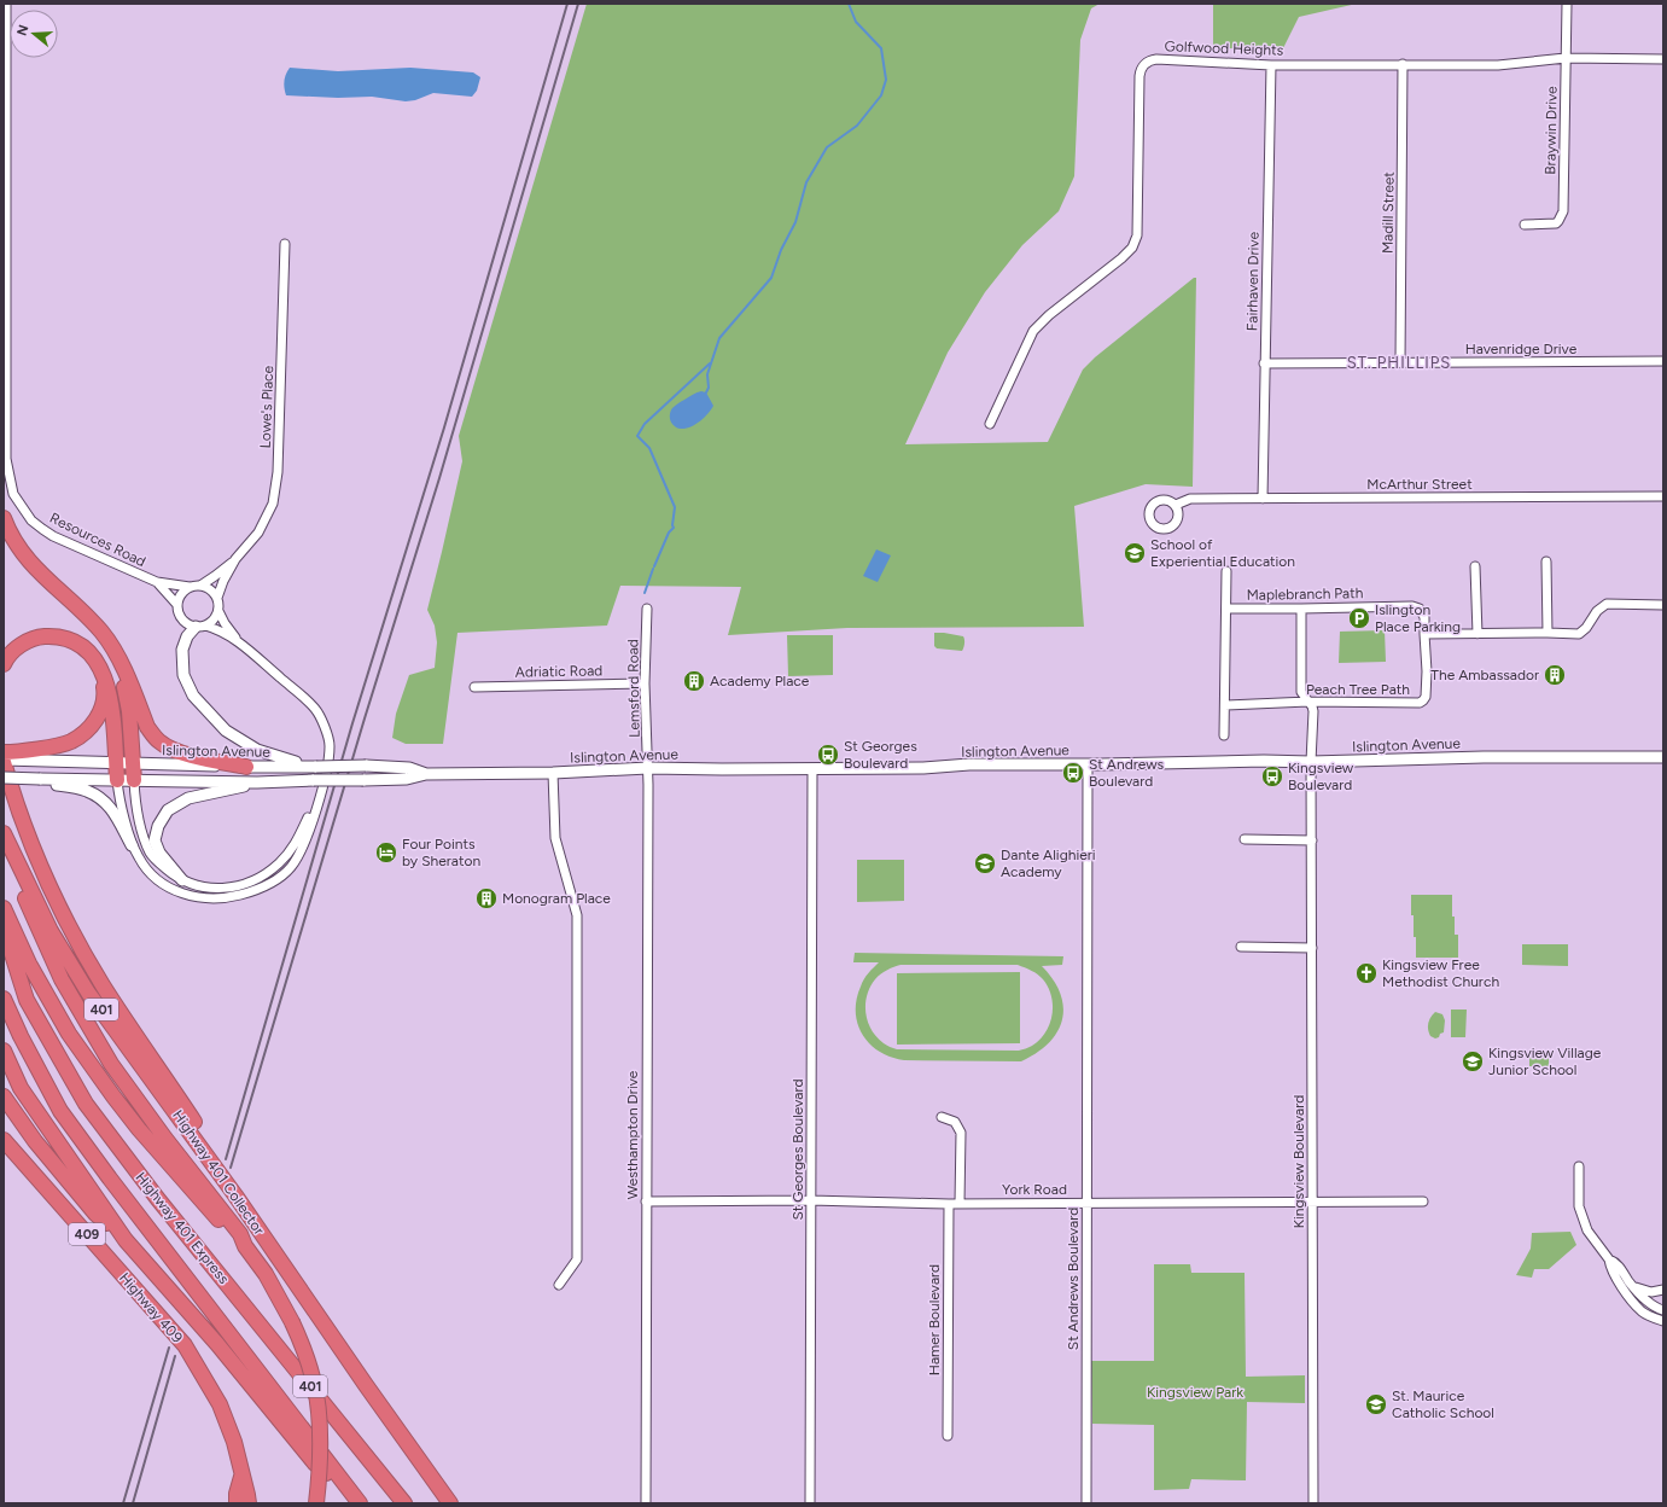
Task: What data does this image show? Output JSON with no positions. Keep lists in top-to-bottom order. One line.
{"streets":{"highway":["401","Highway 401 Collector","Highway 401 Express","409","Highway 409"],"main road":["Islington Avenue"],"street":["Golfwood Heights","Braywin Drive","Madill Street","Fairhaven Drive","Havenridge Drive","Lowe's Place","McArthur Street","Resources Road","Maplebranch Path","Adriatic Road","Lemsford Road","Peach Tree Path","Westhampton Drive","St Georges Boulevard","Kingsview Boulevard","York Road","St Andrews Boulevard","Hamer Boulevard"]},"crossings":[["Golfwood Heights","Braywin Drive"],["Golfwood Heights","Madill Street"],["Golfwood Heights","Fairhaven Drive"],["Madill Street","Havenridge Drive"],["Fairhaven Drive","Havenridge Drive"],["Fairhaven Drive","McArthur Street"],["Lowe's Place","Resources Road"],["Maplebranch Path","Peach Tree Path"],["Maplebranch Path","Kingsview Boulevard"],["Adriatic Road","Lemsford Road"],["Lemsford Road","Islington Avenue"],["Lemsford Road","Westhampton Drive"],["Peach Tree Path","Kingsview Boulevard"],["Islington Avenue","Westhampton Drive"],["Islington Avenue","St Georges Boulevard"],["Islington Avenue","Kingsview Boulevard"],["Islington Avenue","St Andrews Boulevard"],["401","Highway 401 Express"],["Westhampton Drive","York Road"],["St Georges Boulevard","York Road"],["Kingsview Boulevard","York Road"],["York Road","St Andrews Boulevard"],["York Road","Hamer Boulevard"]],"districts":["ST. PHILLIPS"],"parks":["Kingsview Park"],"places":{"school or university":["School of Experiential Education","Dante Alighieri Academy","Kingsview Village Junior School","St. Maurice Catholic School"],"parking":["Islington Place Parking"],"building":["The Ambassador","Academy Place","Monogram Place"],"bus stop":["St Georges Boulevard","St Andrews Boulevard","Kingsview Boulevard"],"hotel":["Four Points by Sheraton"],"church":["Kingsview Free Methodist Church"]},"north":"left"}
